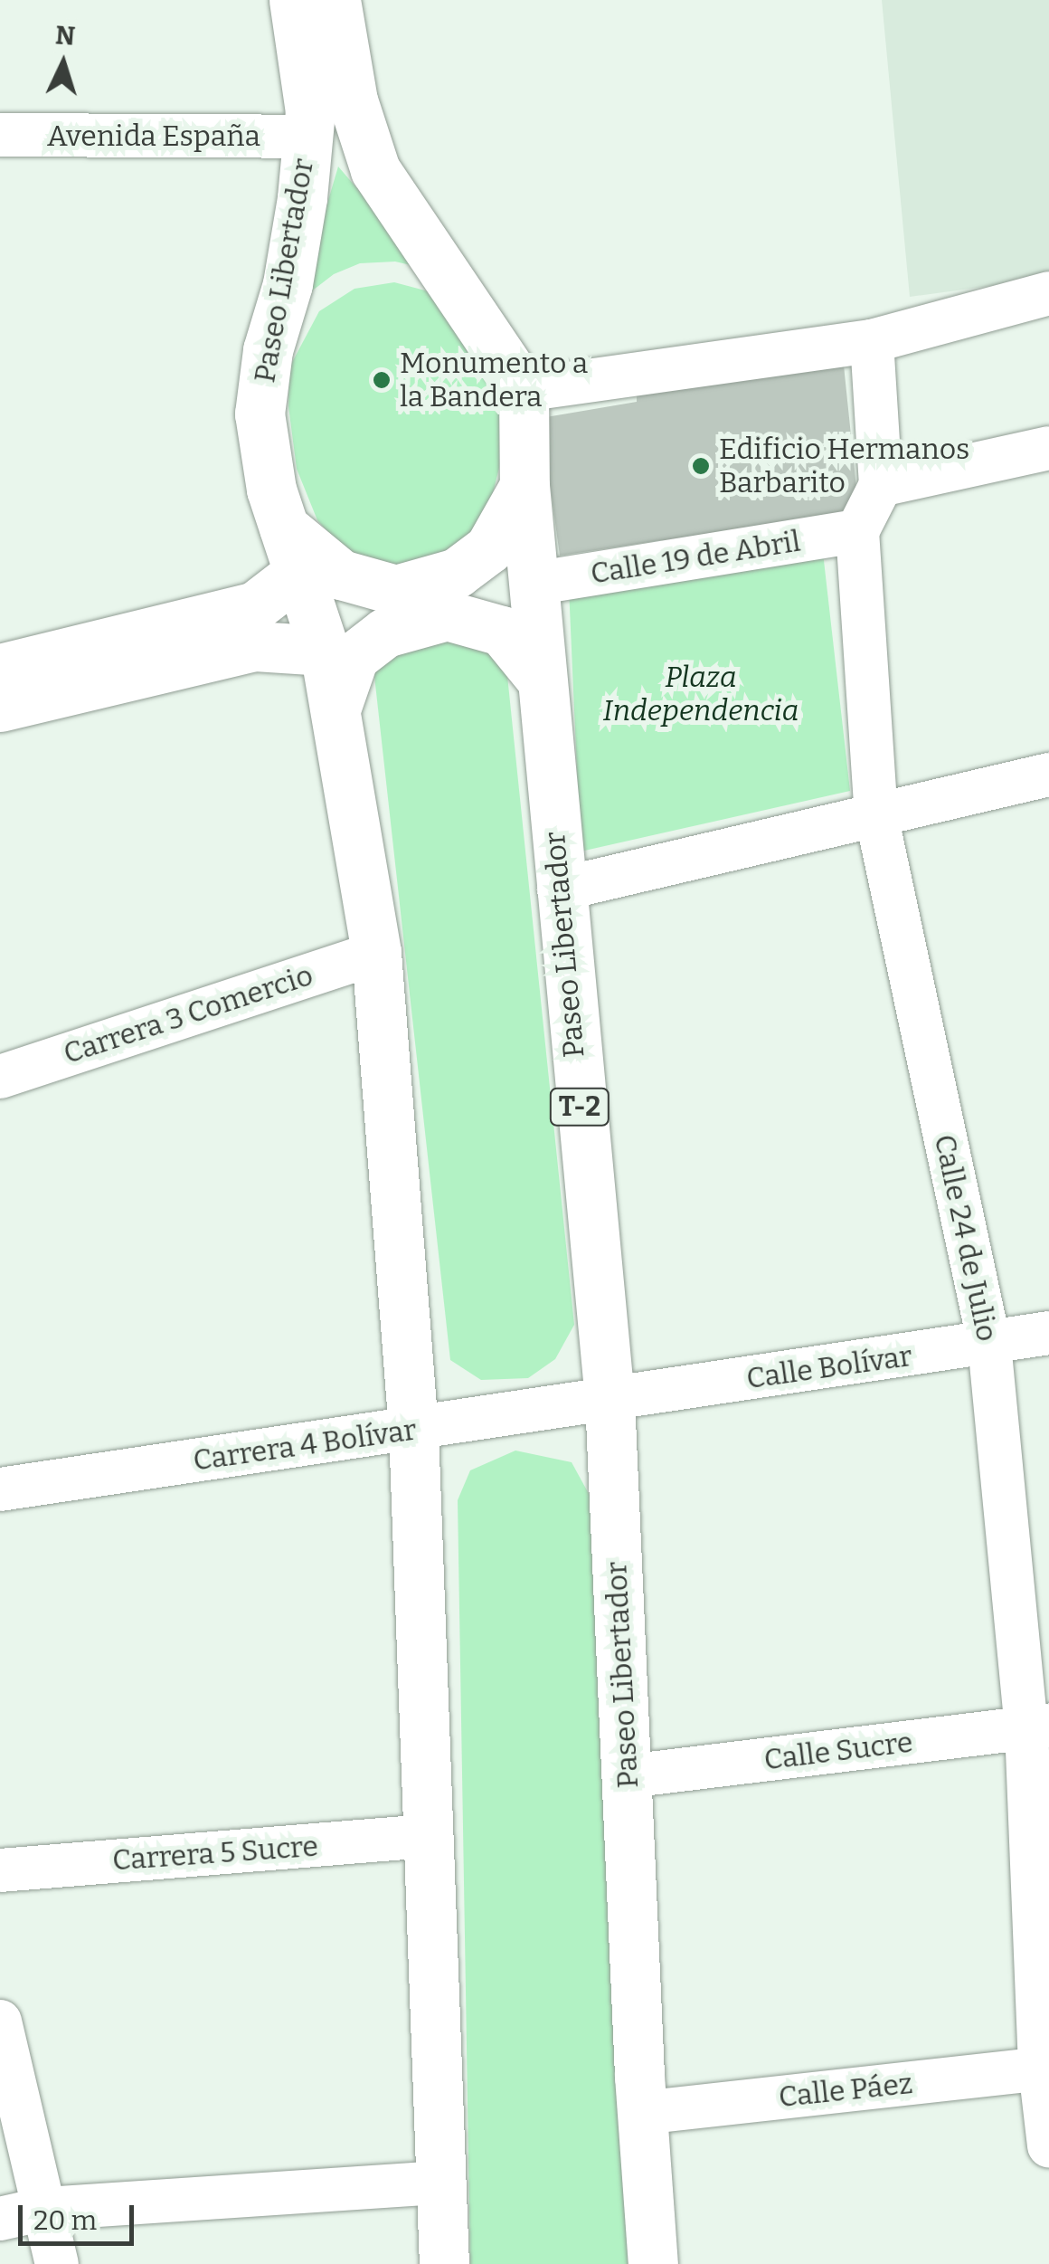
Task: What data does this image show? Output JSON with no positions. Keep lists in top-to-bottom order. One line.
{"streets":{"main road":["Paseo Libertador","T-2"],"street":["Avenida España","Calle 19 de Abril","Carrera 3 Comercio","Calle 24 de Julio","Calle Bolívar","Carrera 4 Bolívar","Calle Sucre","Carrera 5 Sucre","Calle Páez"]},"crossings":[["Avenida España","Paseo Libertador"],["Paseo Libertador","Calle 19 de Abril"],["Paseo Libertador","Carrera 3 Comercio"],["Paseo Libertador","Calle Bolívar"],["Paseo Libertador","Carrera 4 Bolívar"],["Paseo Libertador","Calle Sucre"],["Paseo Libertador","Carrera 5 Sucre"],["Paseo Libertador","Calle Páez"],["Calle 19 de Abril","Calle 24 de Julio"],["Calle 24 de Julio","Calle Bolívar"],["Calle 24 de Julio","Calle Sucre"],["Calle 24 de Julio","Calle Páez"],["Calle Bolívar","Carrera 4 Bolívar"]],"parks":["Plaza Independencia"],"places":["Monumento a la Bandera","Edificio Hermanos Barbarito"],"scale_bar":"20 m","north":"top"}
